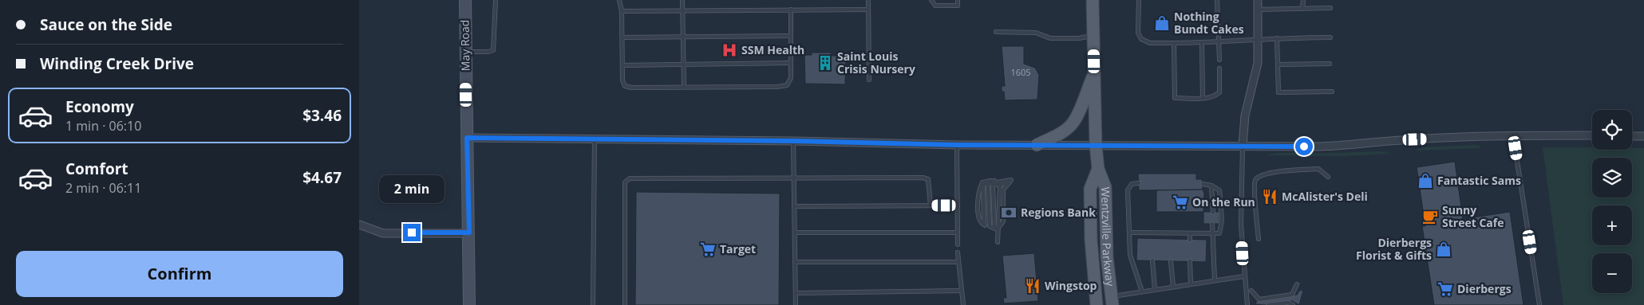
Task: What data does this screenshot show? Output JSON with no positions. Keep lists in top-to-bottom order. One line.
{"streets":{"main road":["Wentzville Parkway"],"street":["May Road"]},"places":{"shop":["Nothing Bundt Cakes","Fantastic Sams","Dierbergs Florist & Gifts"],"hospital":["SSM Health"],"building":["Saint Louis Crisis Nursery"],"restaurant":["McAlister's Deli","Wingstop"],"supermarket":["On the Run","Target","Dierbergs"],"bank":["Regions Bank"],"cafe":["Sunny Street Cafe"]},"house_numbers":["1605"],"page":{"banner":["Sauce on the Side","Winding Creek Drive"],"list":[{"name":"Economy","note":"1 min · 06:10","value":"$3.46"},{"name":"Comfort","note":"2 min · 06:11","value":"$4.67"}],"map_buttons":["+","−"],"bubble":"2 min","buttons":"Confirm"}}
